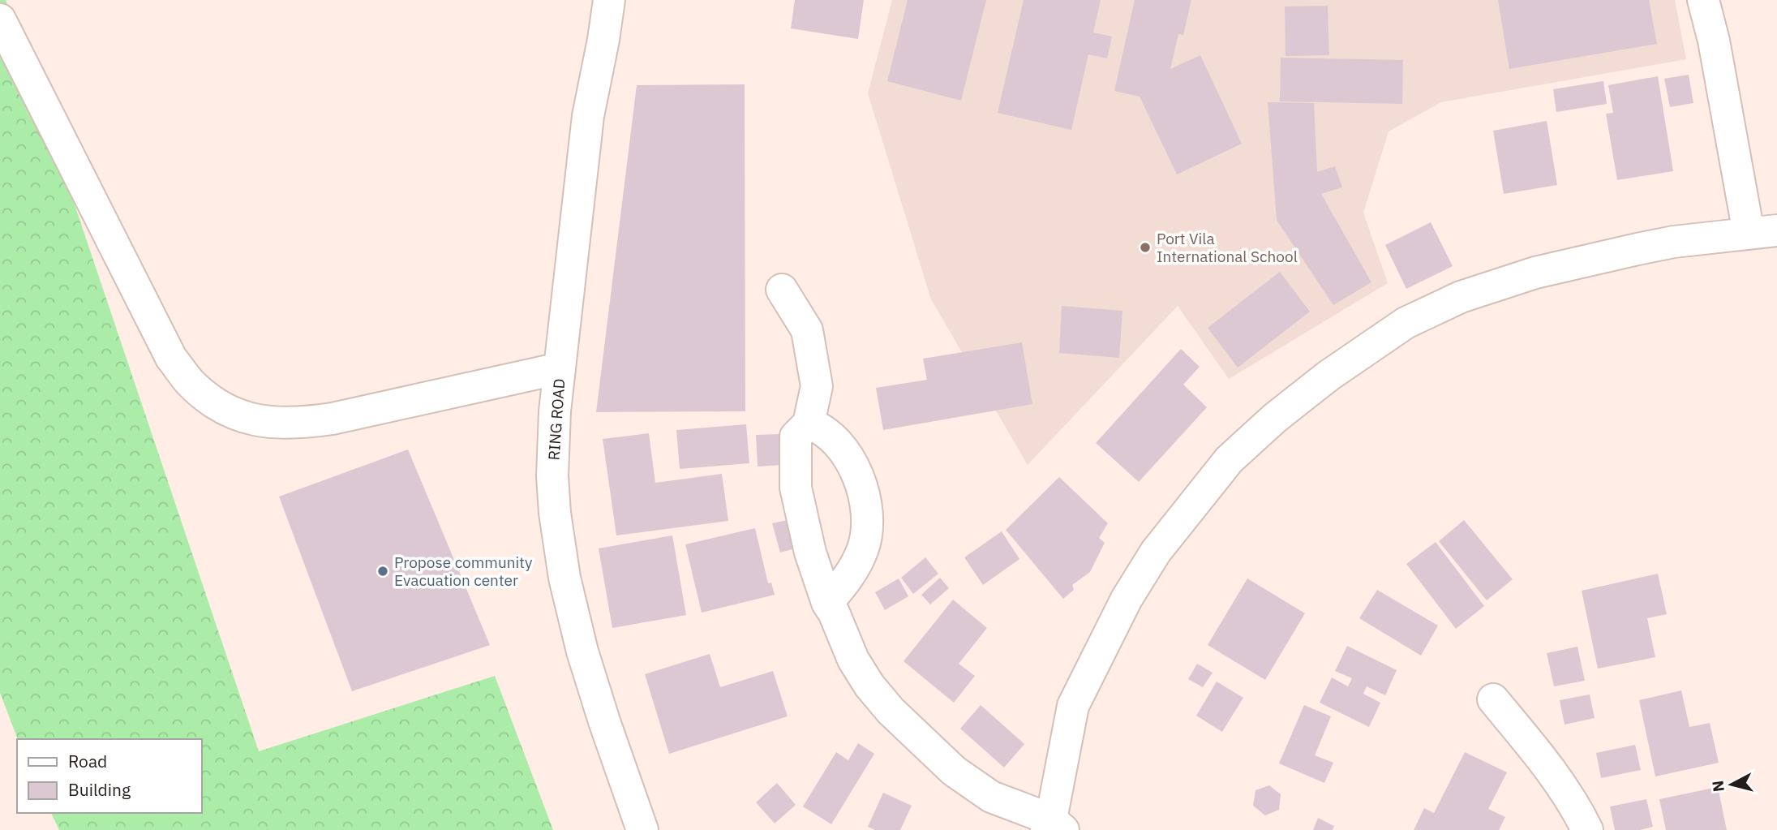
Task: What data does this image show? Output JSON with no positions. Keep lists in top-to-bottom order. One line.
{"streets":{"street":["RING ROAD"]},"places":["Port Vila International School","Propose community Evacuation center"],"legend":["Road","Building"],"north":"left"}
